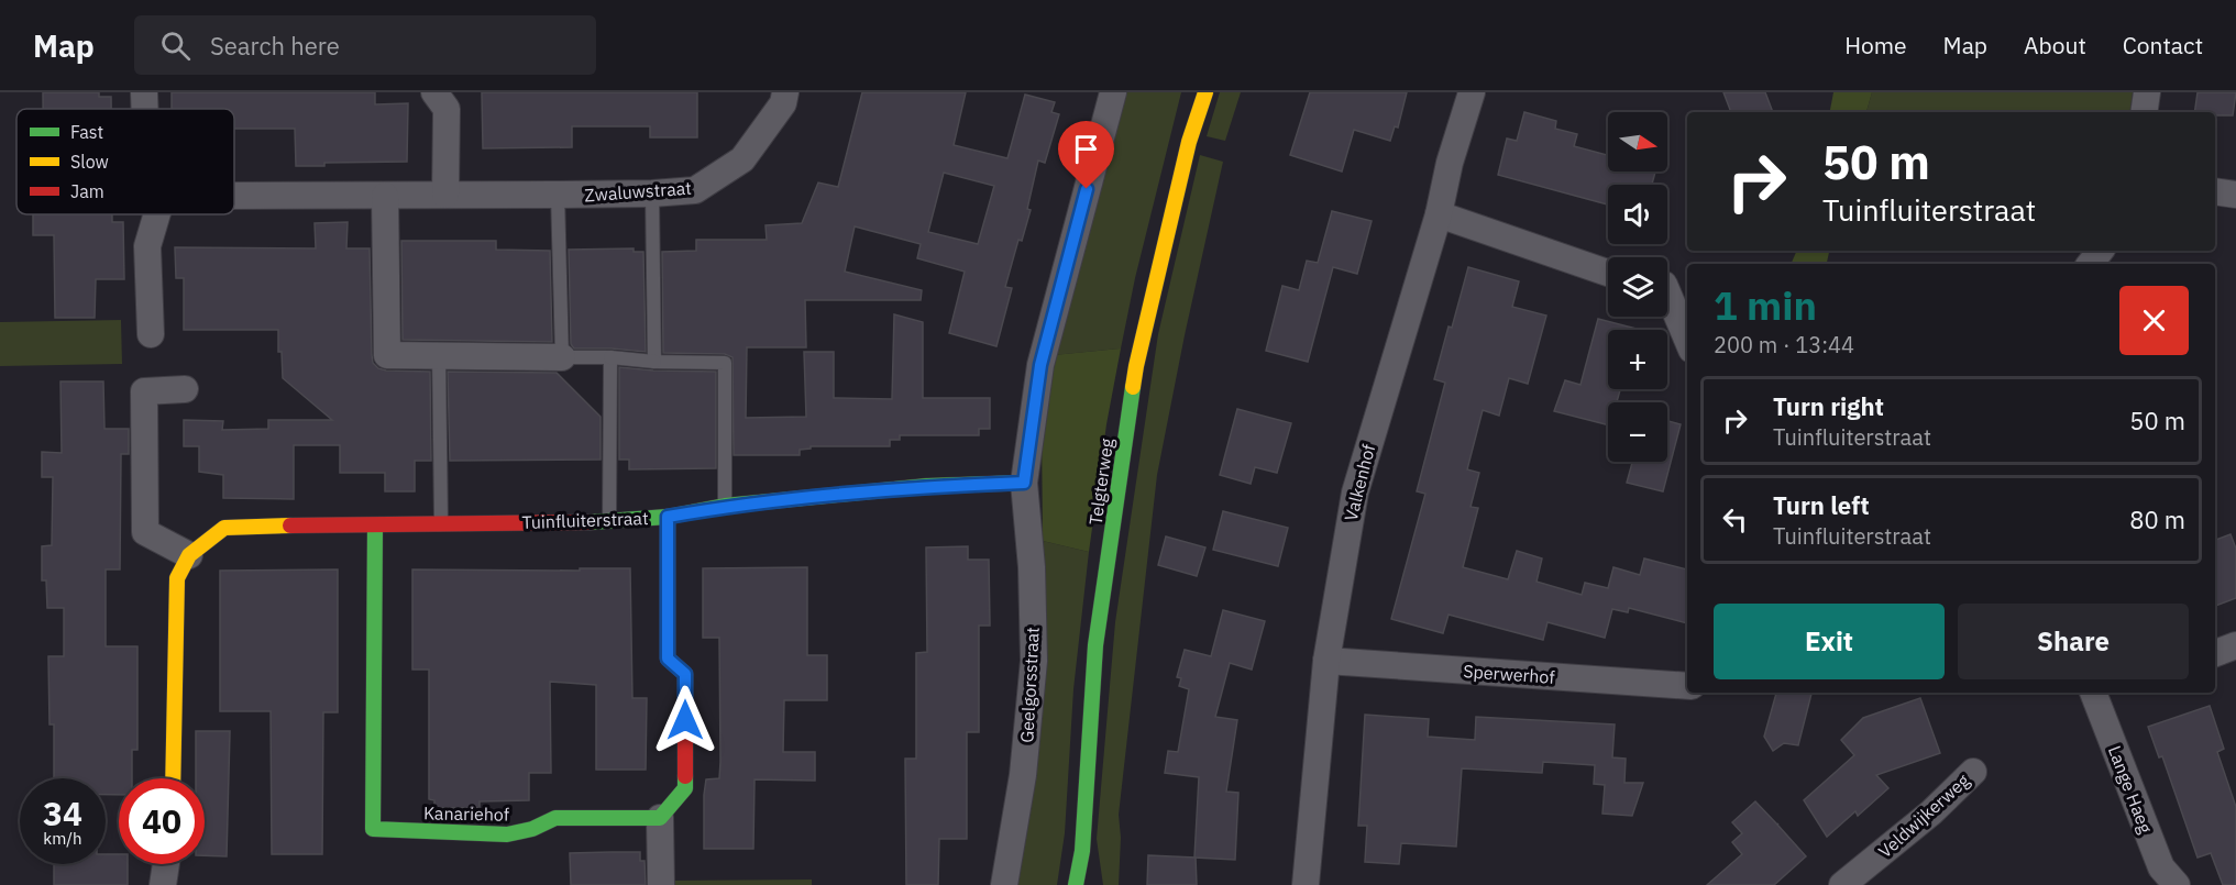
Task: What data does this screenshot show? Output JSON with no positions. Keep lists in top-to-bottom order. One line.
{"streets":{"street":["Zwaluwstraat","Telgterweg","Valkenhof","Tuinfluiterstraat","Sperwerhof","Geelgorsstraat","Lange Haeg","Kanariehof","Veldwijkerweg"]},"crossings":[["Valkenhof","Sperwerhof"],["Tuinfluiterstraat","Geelgorsstraat"],["Tuinfluiterstraat","Kanariehof"]],"legend":["Fast","Slow","Jam"],"north":"right","page":{"header":"Map","search":"Search here","nav":["Home","Map","About","Contact"],"map_buttons":["+","−"],"turn":["50 m","Tuinfluiterstraat"],"heading":["1 min","200 m · 13:44"],"list":[{"name":"Turn right","note":"Tuinfluiterstraat","value":"50 m"},{"name":"Turn left","note":"Tuinfluiterstraat","value":"80 m"}],"buttons":["Exit","Share"],"speed":"34 km/h","limit":"40"}}
